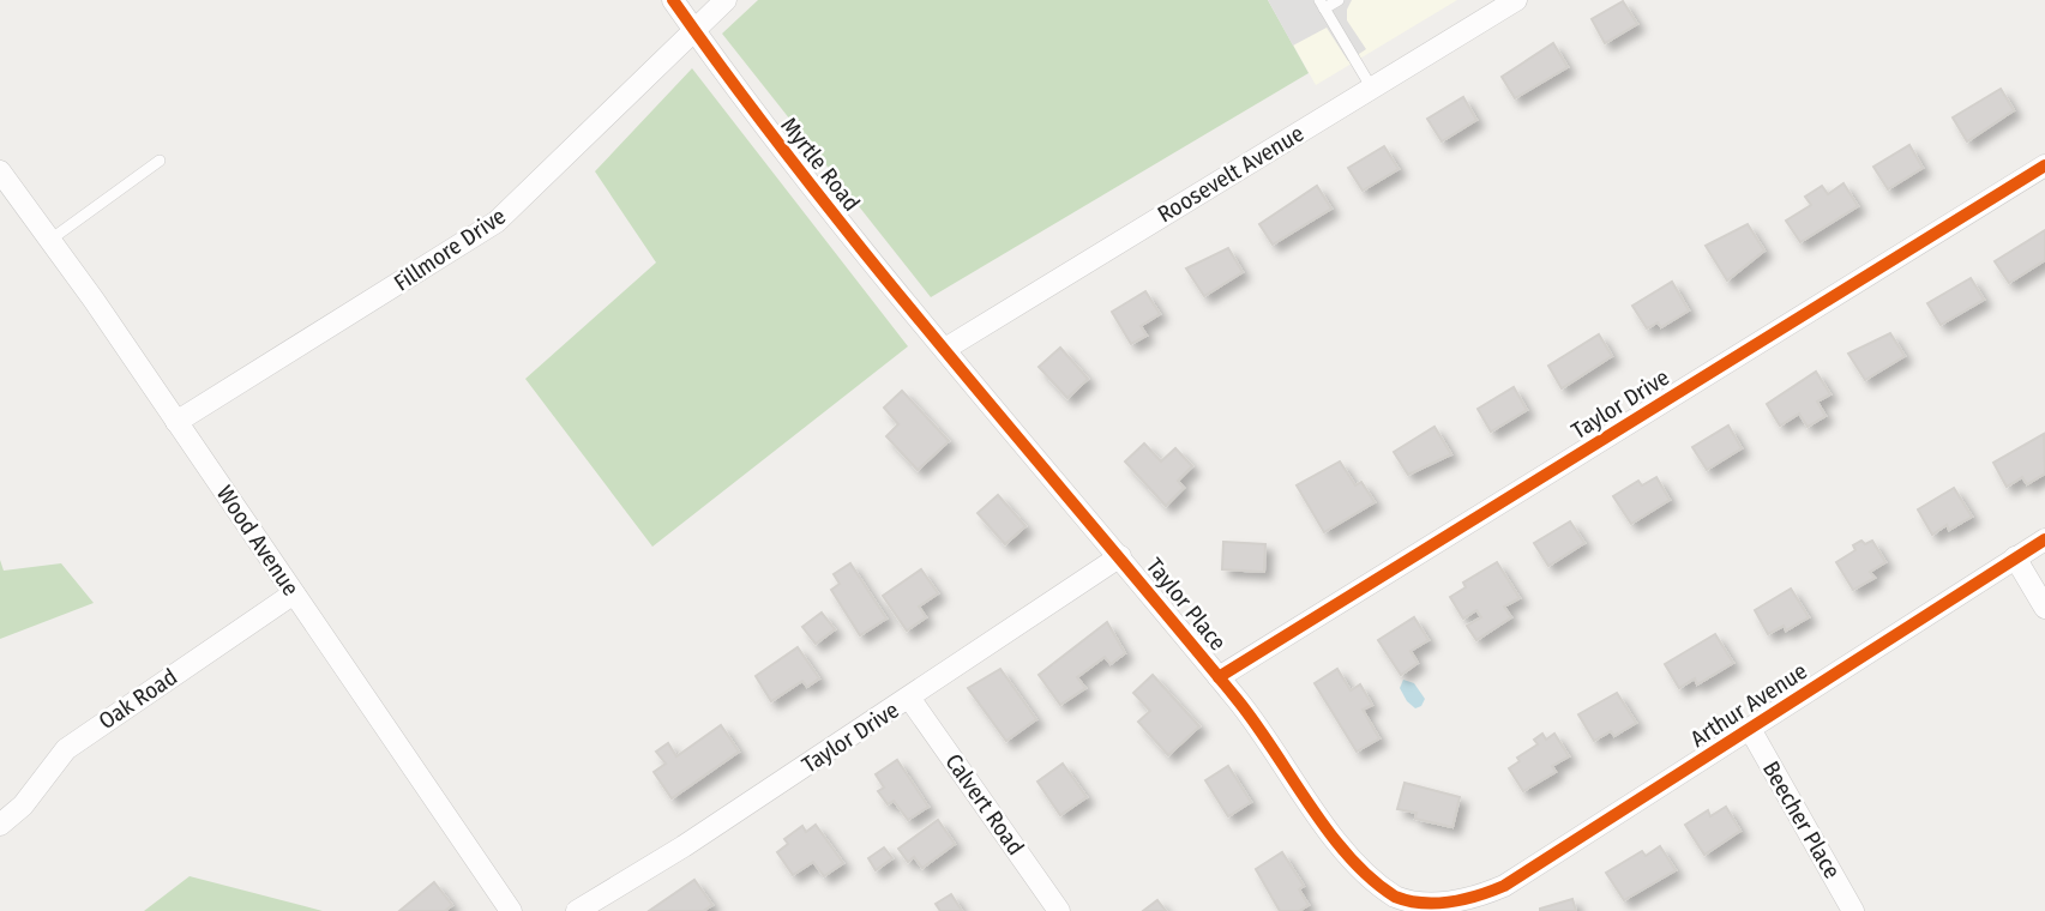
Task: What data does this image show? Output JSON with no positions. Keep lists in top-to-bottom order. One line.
{"streets":{"street":["Myrtle Road","Roosevelt Avenue","Fillmore Drive","Taylor Drive","Wood Avenue","Taylor Place","Oak Road","Arthur Avenue","Calvert Road","Beecher Place"]},"crossings":[["Myrtle Road","Roosevelt Avenue"],["Myrtle Road","Fillmore Drive"],["Myrtle Road","Taylor Place"],["Roosevelt Avenue","Taylor Place"],["Fillmore Drive","Wood Avenue"],["Taylor Drive","Taylor Place"],["Taylor Drive","Calvert Road"],["Wood Avenue","Oak Road"],["Taylor Place","Arthur Avenue"],["Arthur Avenue","Beecher Place"]]}
